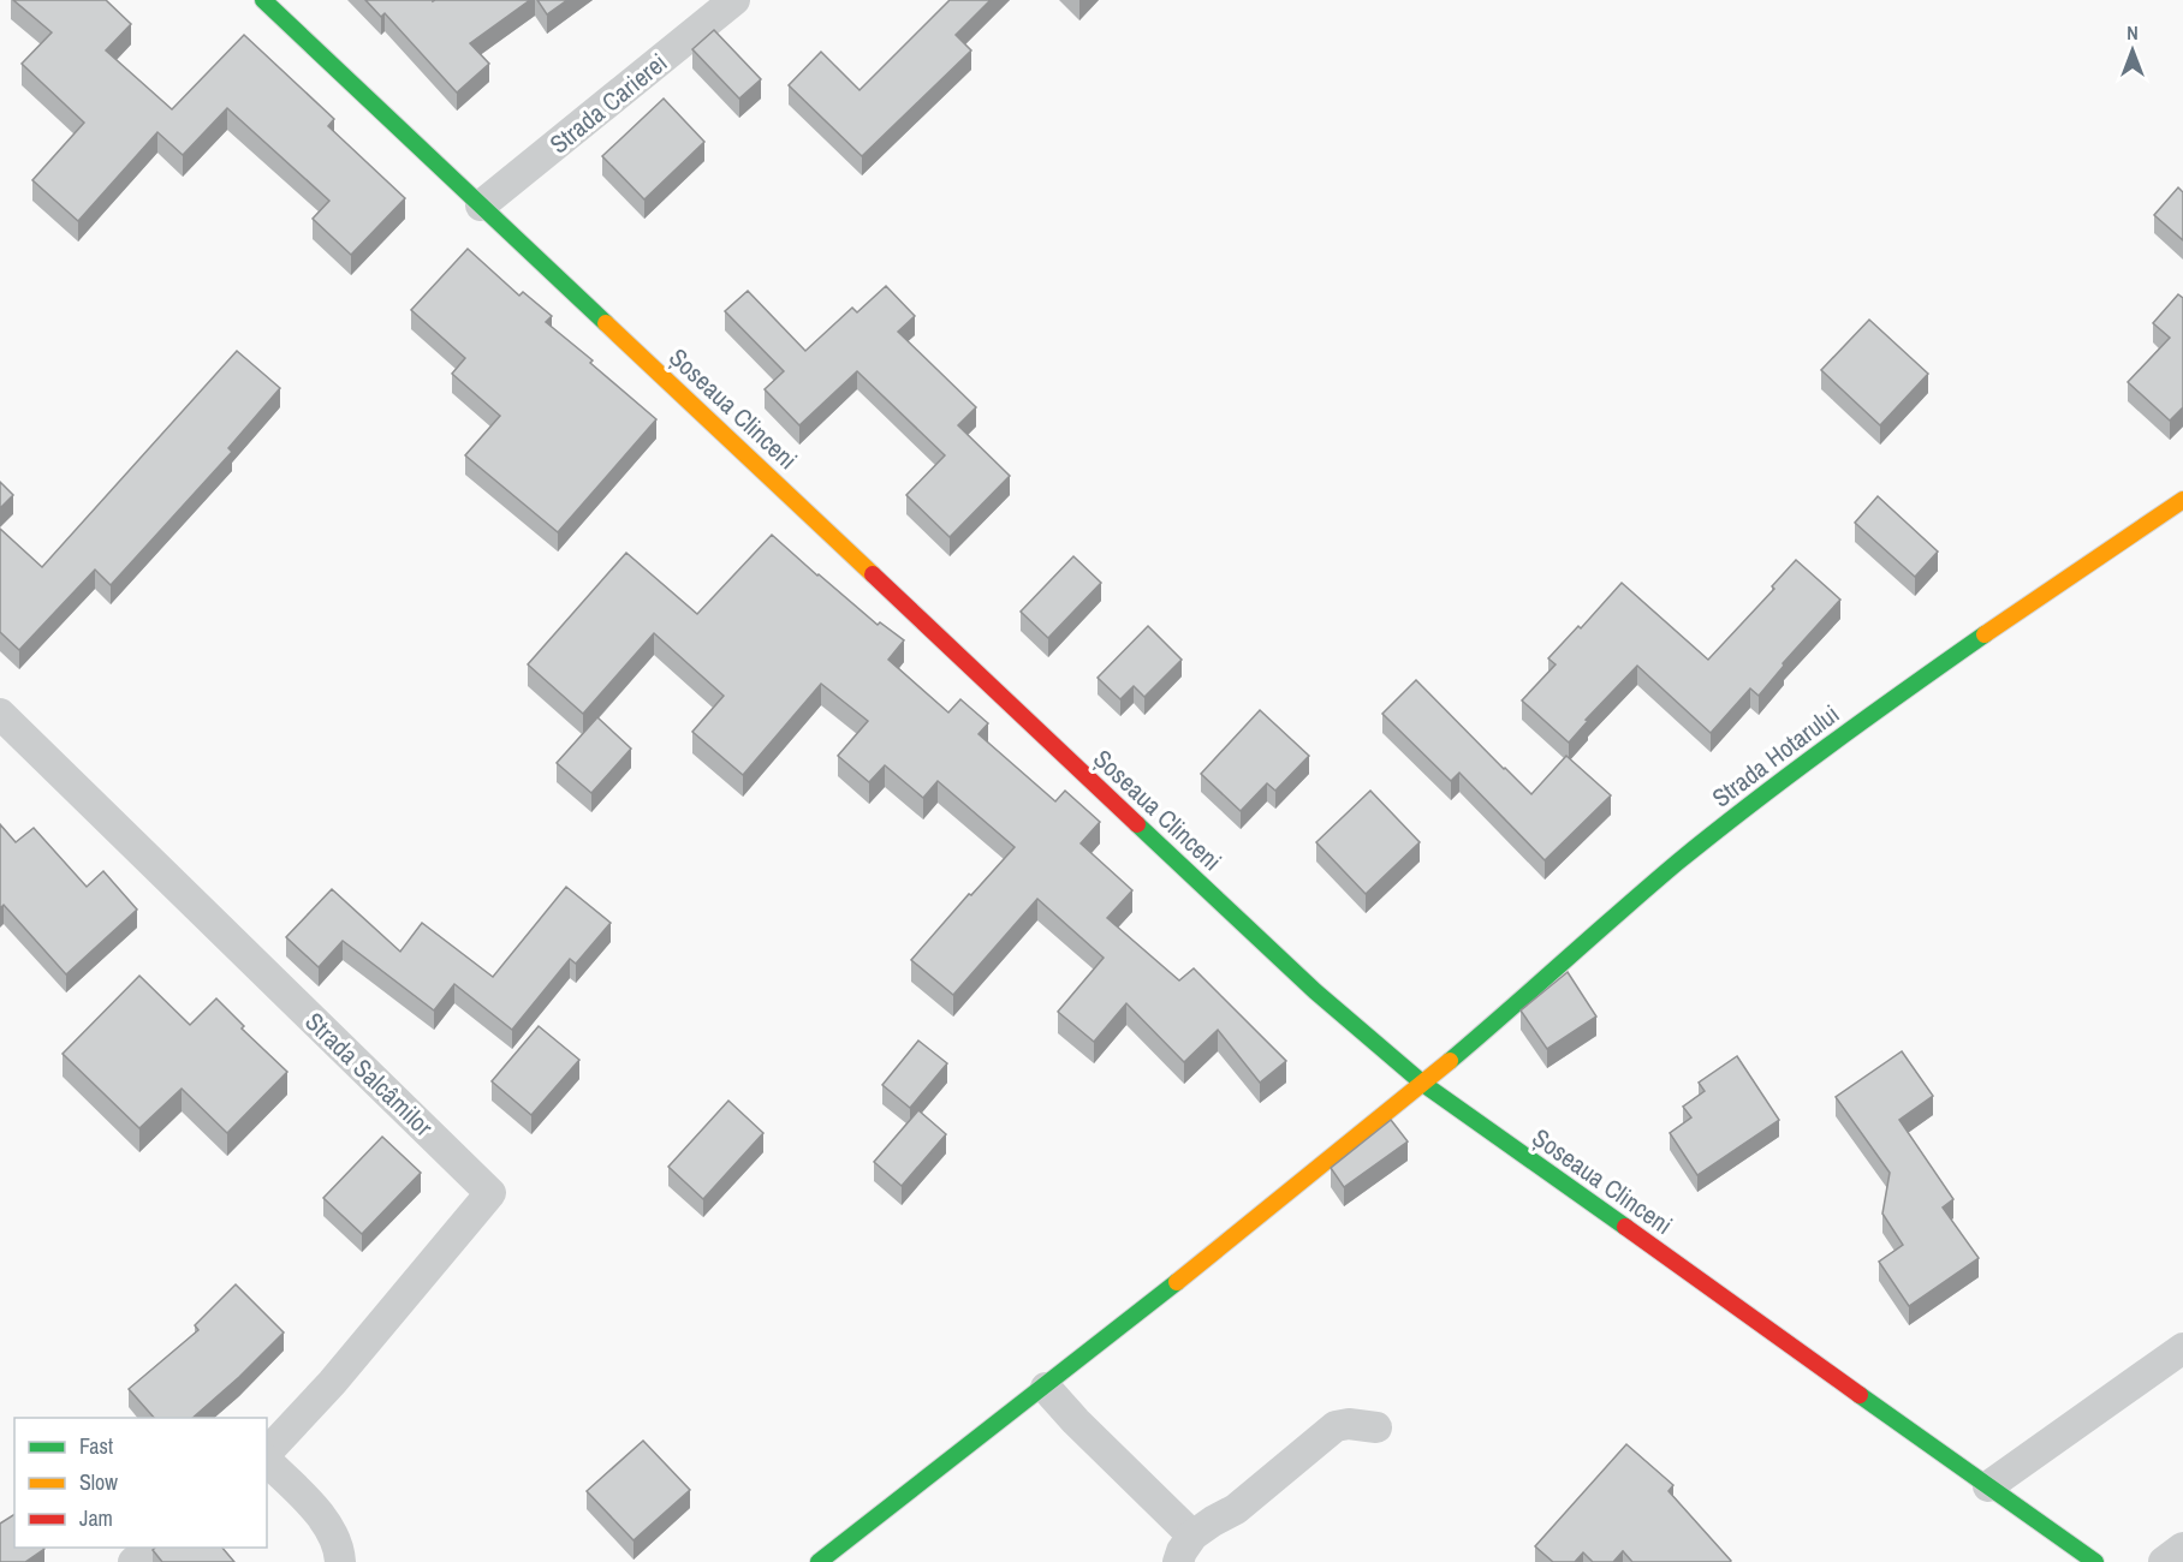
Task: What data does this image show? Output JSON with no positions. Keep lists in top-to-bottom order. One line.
{"streets":{"main road":["Șoseaua Clinceni","Strada Hotarului"],"street":["Strada Carierei","Strada Salcâmilor"]},"crossings":[["Strada Carierei","Șoseaua Clinceni"],["Șoseaua Clinceni","Strada Hotarului"]],"legend":["Fast","Slow","Jam"],"north":"top"}
